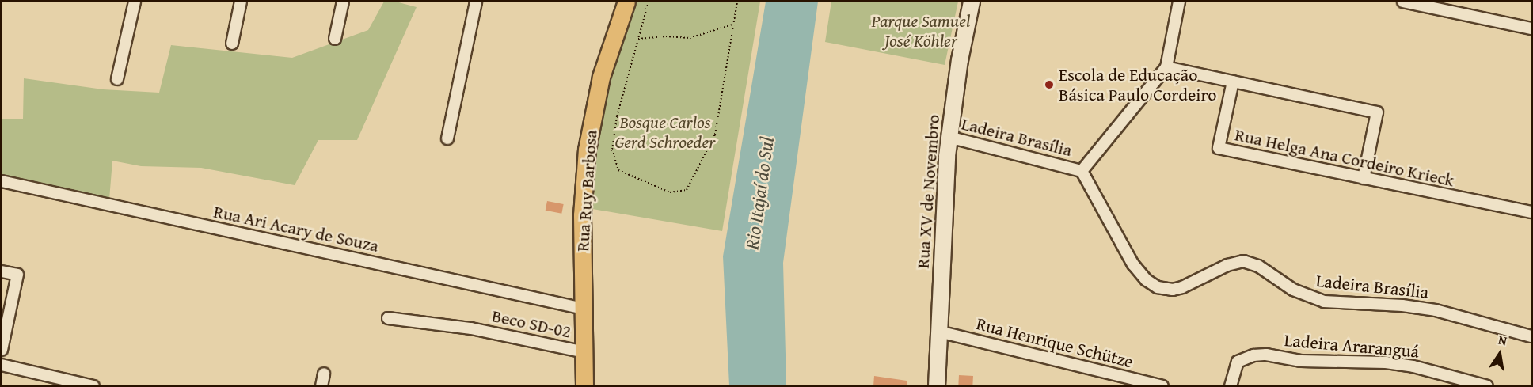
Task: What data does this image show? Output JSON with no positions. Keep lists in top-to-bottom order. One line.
{"streets":{"main road":["Rua Ruy Barbosa","Rua XV de Novembro"],"street":["Ladeira Brasília","Rua Helga Ana Cordeiro Krieck","Rua Ari Acary de Souza","Beco SD-02","Rua Henrique Schütze","Ladeira Araranguá"]},"crossings":[["Ladeira Brasília","Rua XV de Novembro"],["Rua Ruy Barbosa","Rua Ari Acary de Souza"],["Rua Ruy Barbosa","Beco SD-02"],["Rua XV de Novembro","Rua Henrique Schütze"]],"water":["Rio Itajaí do Sul"],"parks":["Parque Samuel José Köhler","Bosque Carlos Gerd Schroeder"],"places":["Escola de Educação Básica Paulo Cordeiro"],"north":"top"}
